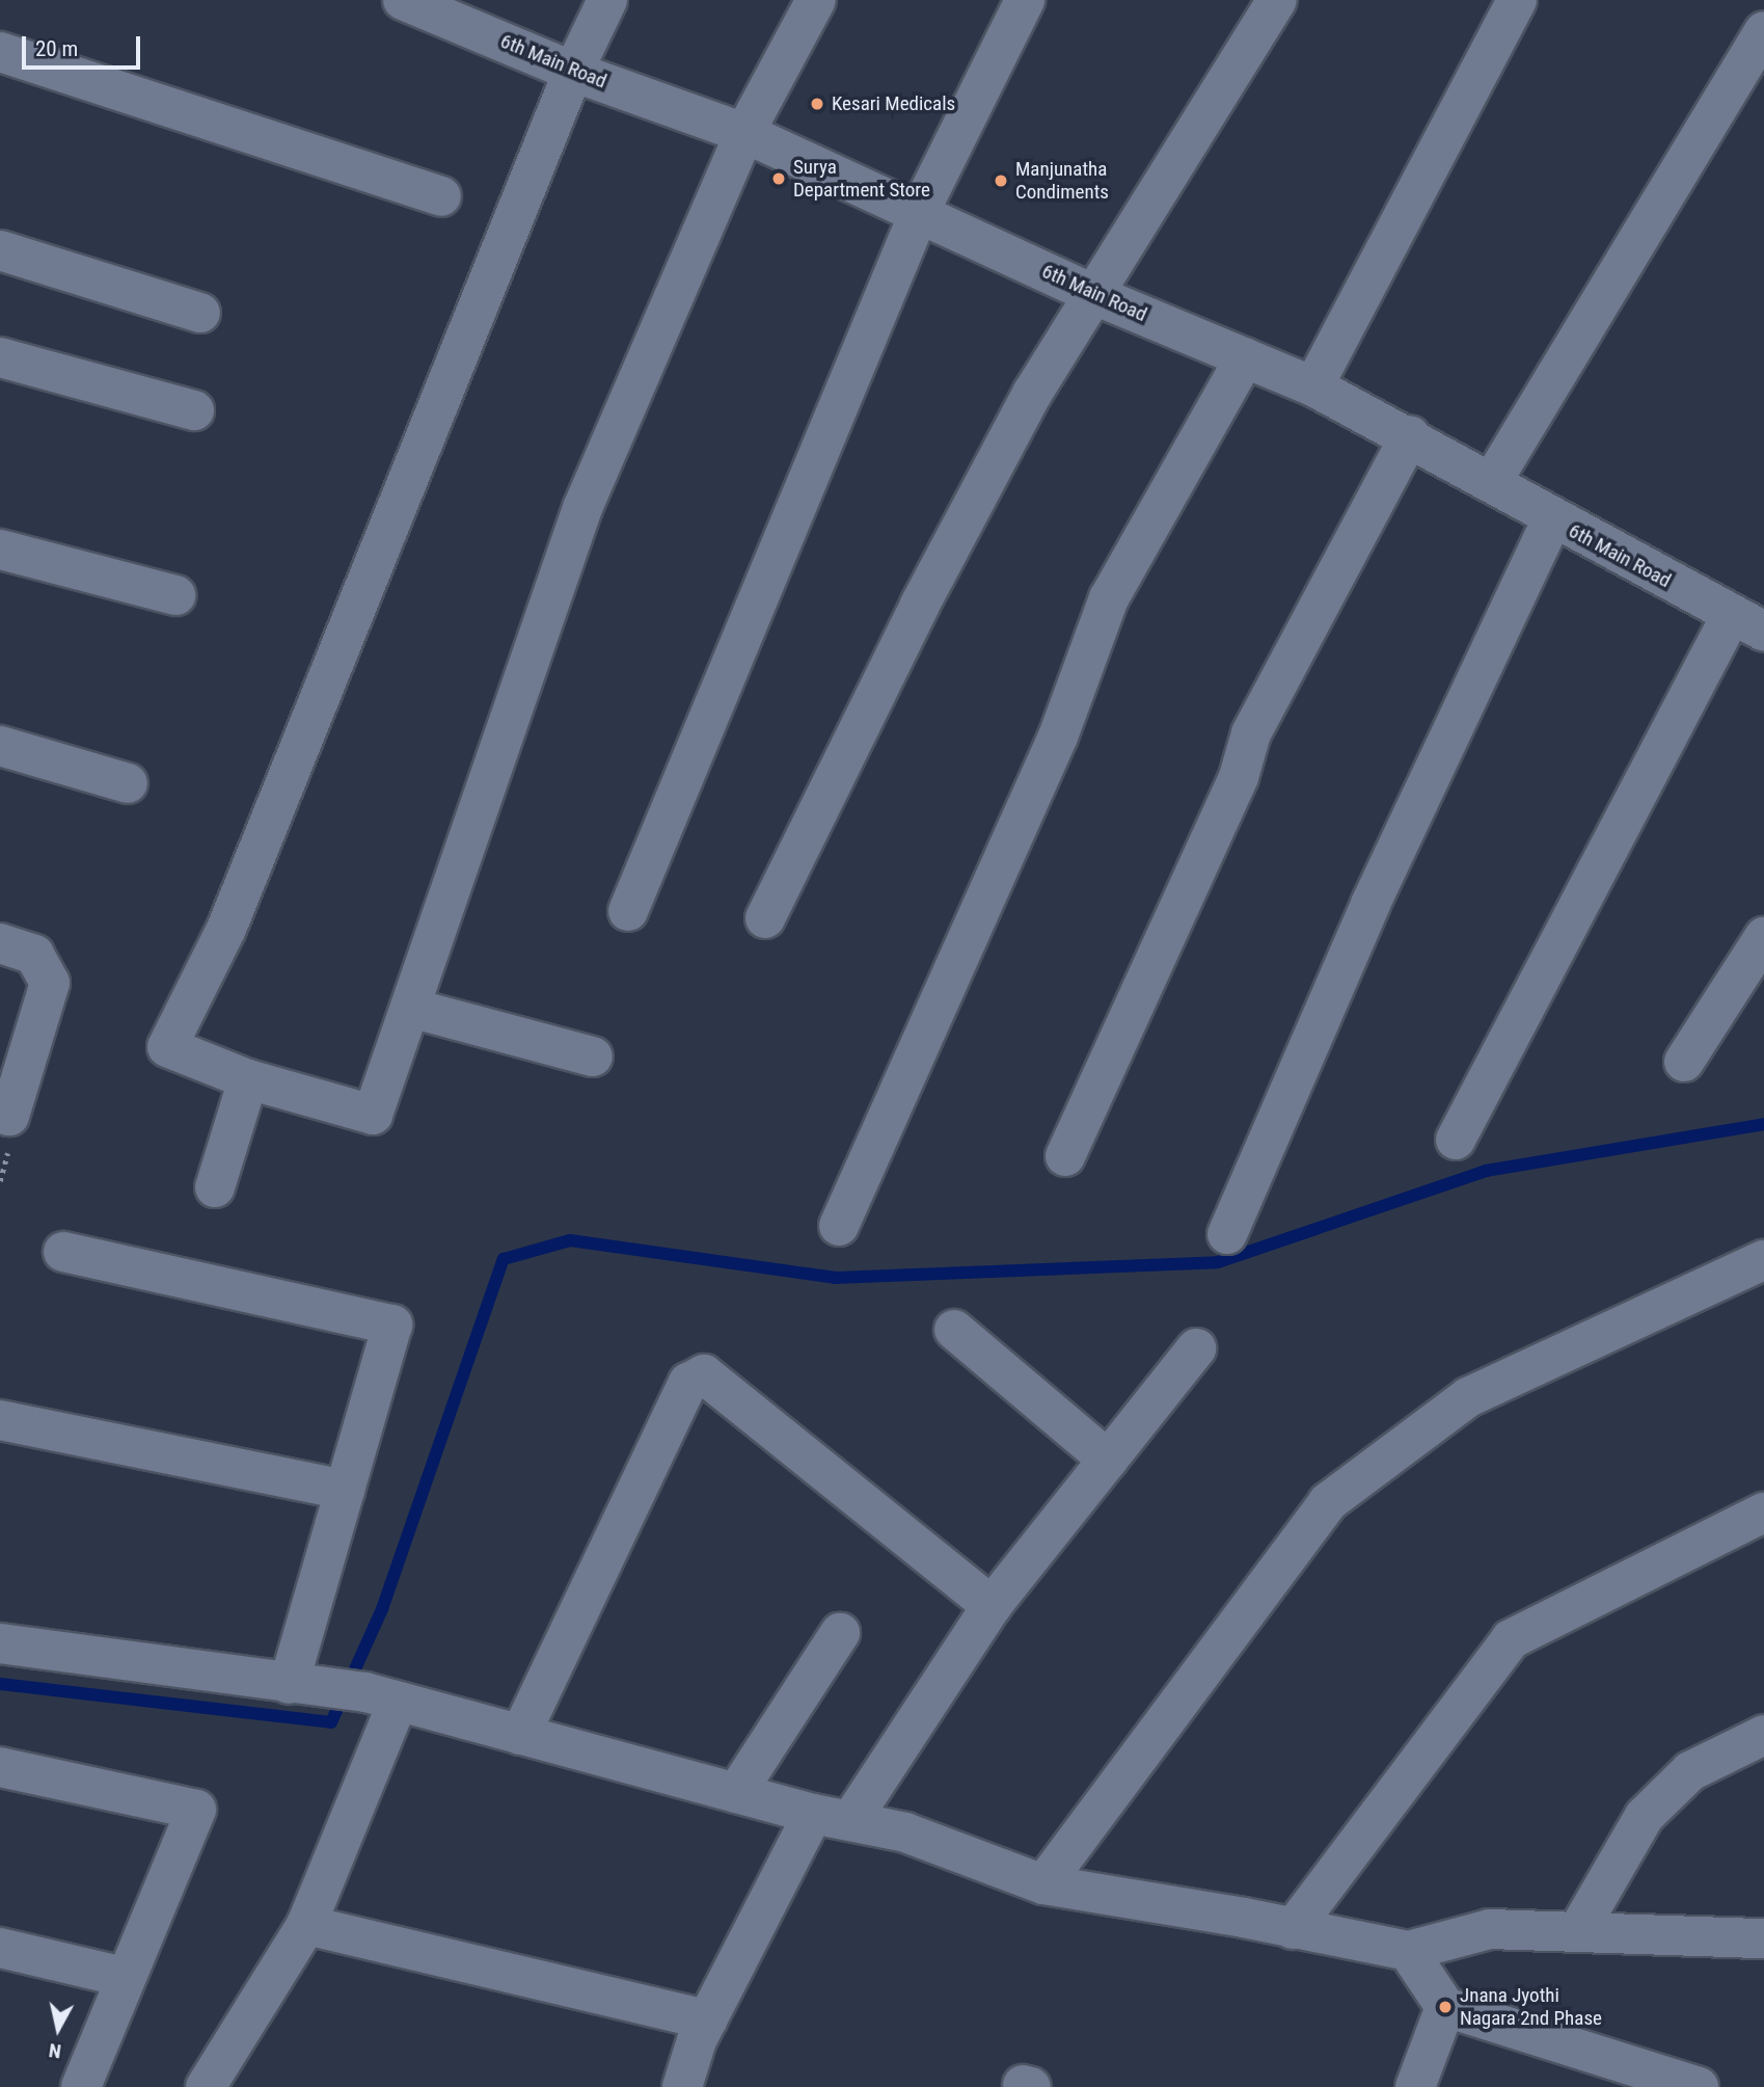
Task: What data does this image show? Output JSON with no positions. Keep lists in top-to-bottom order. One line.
{"streets":{"street":["6th Main Road"]},"places":["Kesari Medicals","Surya Department Store","Manjunatha Condiments","Jnana Jyothi Nagara 2nd Phase"],"scale_bar":"20 m","north":"bottom"}
